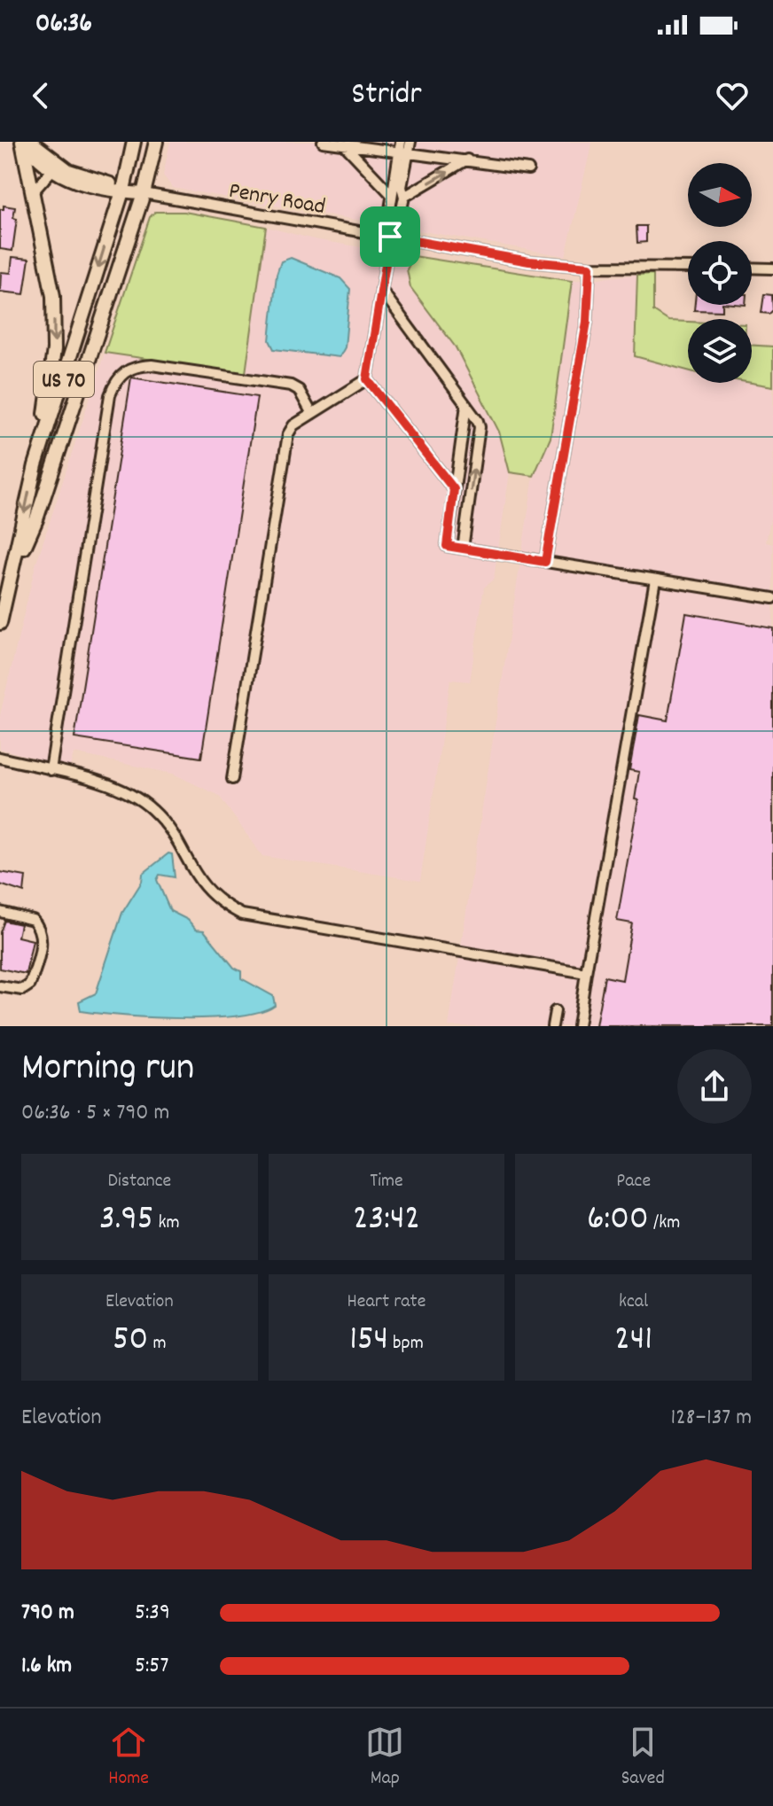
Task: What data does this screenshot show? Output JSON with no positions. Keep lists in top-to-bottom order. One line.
{"streets":{"highway":["US 70"],"street":["Penry Road"]},"crossings":[["Penry Road","US 70"]],"north":"right","page":{"status":"06:36","header":"Stridr","heading":["Morning run","06:36 · 5 × 790 m"],"stats":[["Distance","3.95 km"],["Time","23:42"],["Pace","6:00 /km"],["Elevation","50 m"],["Heart rate","154 bpm"],["kcal","241"]],"chart":["Elevation","128–137 m"],"list":[{"name":"790 m","note":"5:39"},{"name":"1.6 km","note":"5:57"}],"tabs":["Home","Map","Saved"]}}
